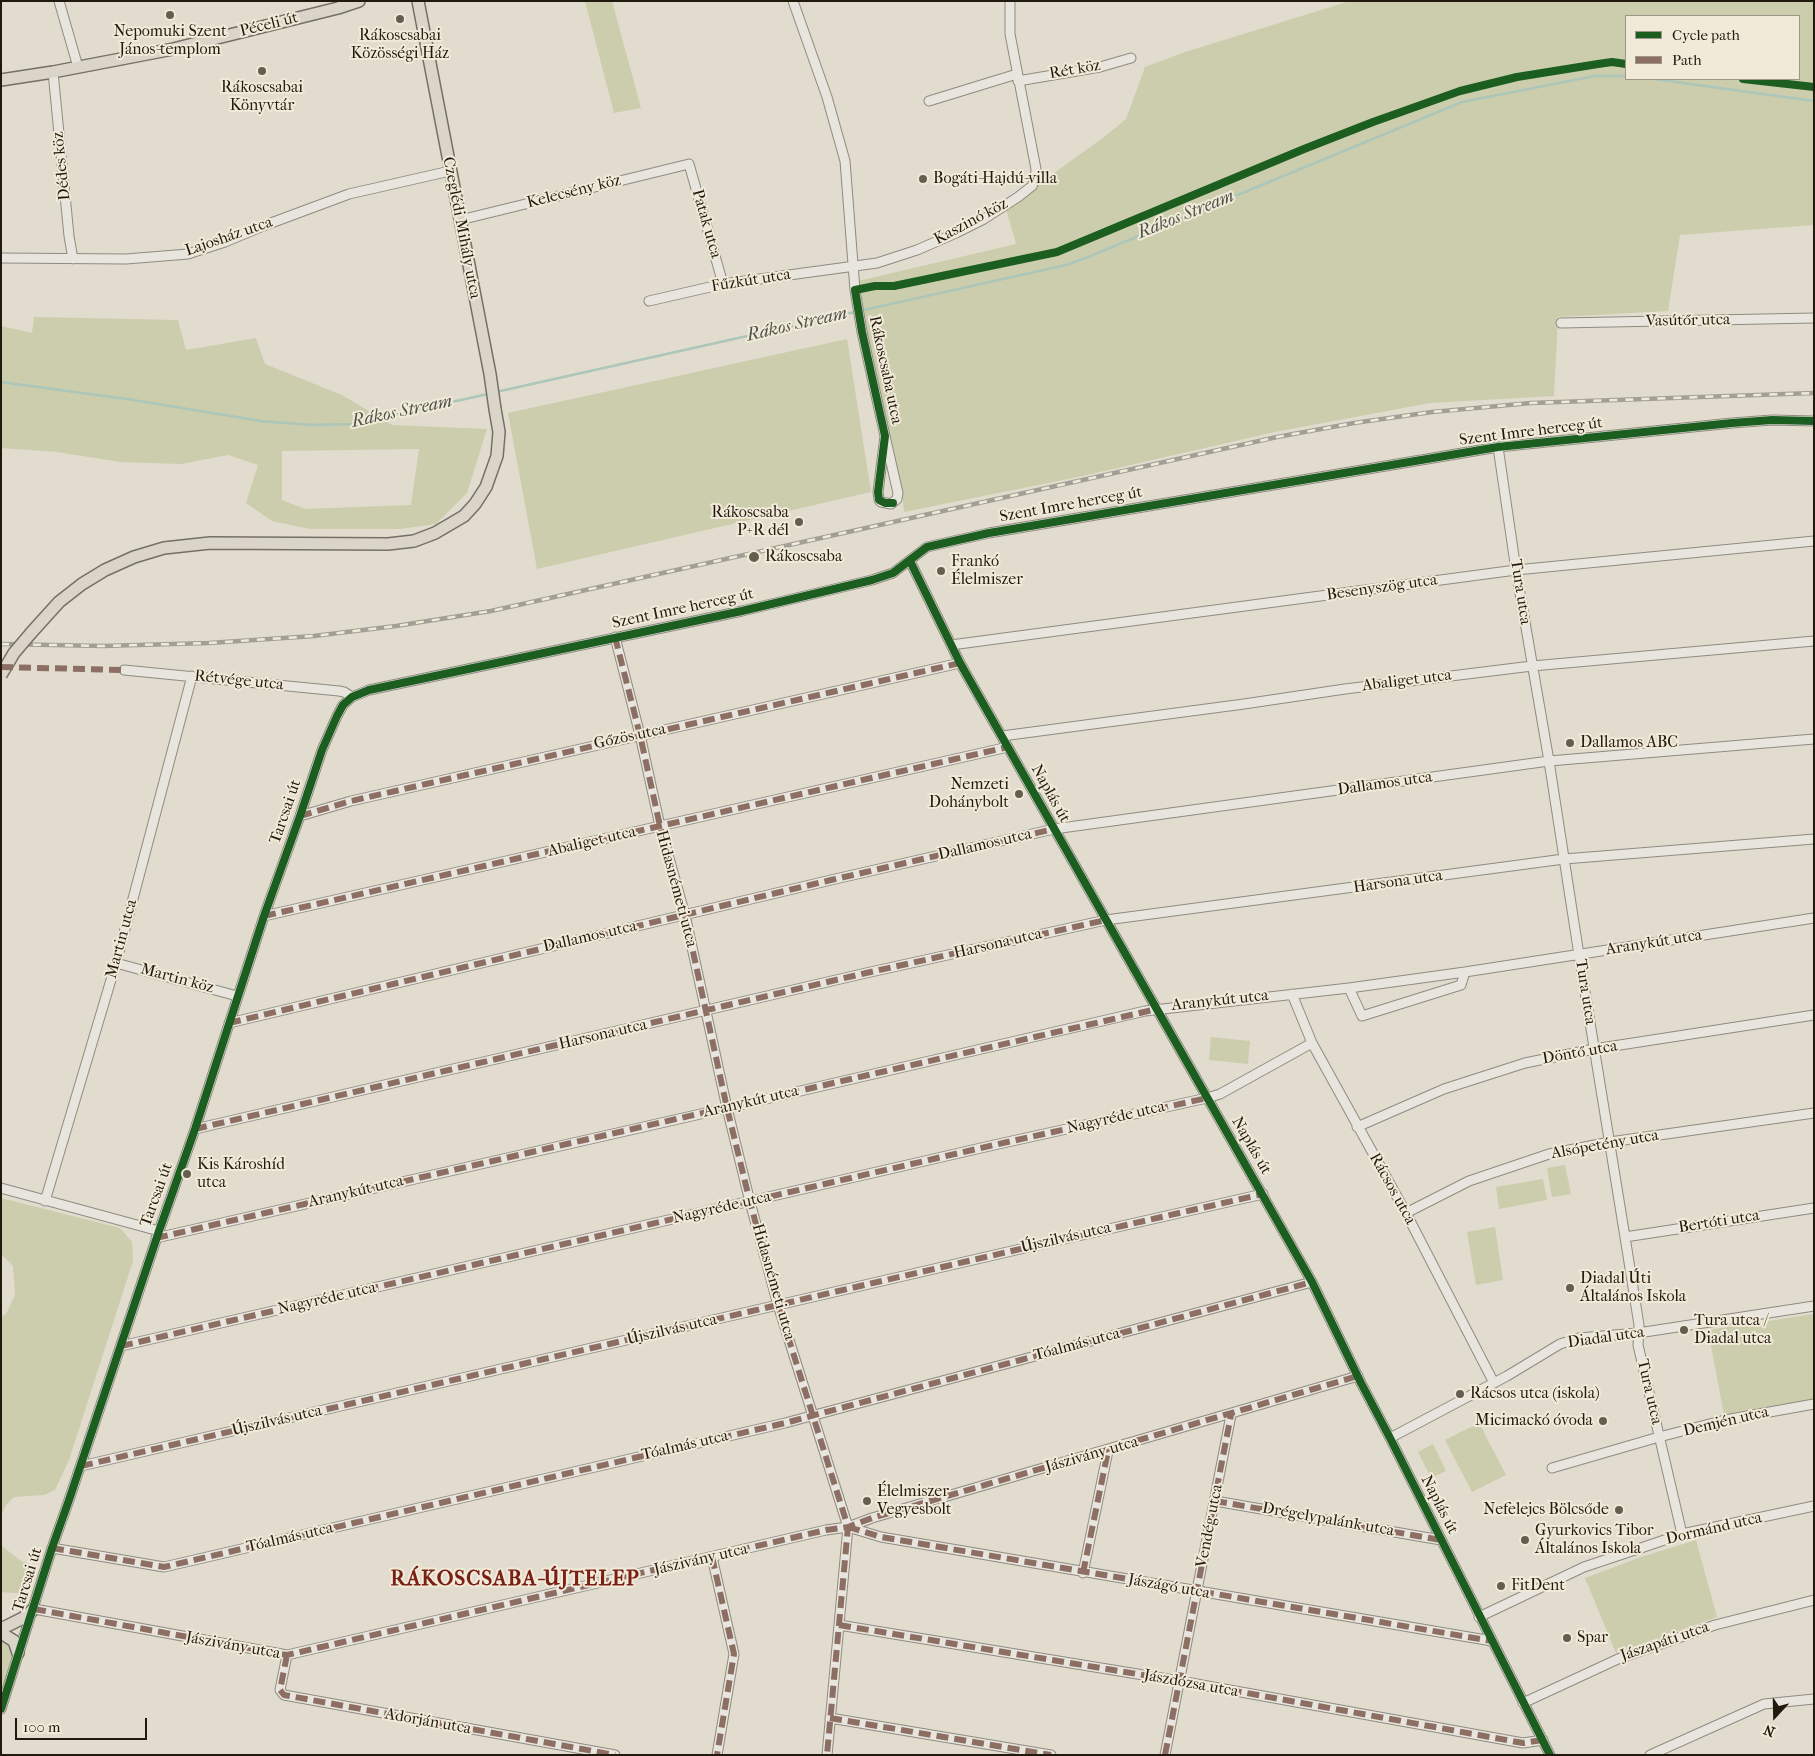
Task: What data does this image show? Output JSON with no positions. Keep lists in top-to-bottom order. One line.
{"streets":{"main road":["Péceli út","Czeglédi Mihály utca"],"street":["Rét köz","Dédes köz","Kelecsény köz","Kaszinó köz","Patak utca","Lajosház utca","Fűzkút utca","Vasútőr utca","Rákoscsaba utca","Szent Imre herceg út","Besenyszög utca","Tura utca","Rétvége utca","Abaliget utca","Gőzös utca","Dallamos utca","Naplás út","Tarcsai út","Harsona utca","Hidasnémeti utca","Martin utca","Aranykút utca","Martin köz","Döntő utca","Nagyréde utca","Alsópetény utca","Rácsos utca","Bertóti utca","Újszilvás utca","Diadal utca","Tóalmás utca","Demjén utca","Jászivány utca","Drégelypalánk utca","Vendég utca","Dormánd utca","Jászágó utca","Jászapáti utca","Jászdózsa utca","Adorján utca"]},"crossings":[["Péceli út","Dédes köz"],["Rét köz","Kaszinó köz"],["Dédes köz","Lajosház utca"],["Kelecsény köz","Patak utca"],["Kelecsény köz","Czeglédi Mihály utca"],["Kaszinó köz","Fűzkút utca"],["Kaszinó köz","Rákoscsaba utca"],["Patak utca","Fűzkút utca"],["Czeglédi Mihály utca","Lajosház utca"],["Fűzkút utca","Rákoscsaba utca"],["Szent Imre herceg út","Tura utca"],["Szent Imre herceg út","Rétvége utca"],["Szent Imre herceg út","Naplás út"],["Szent Imre herceg út","Tarcsai út"],["Szent Imre herceg út","Hidasnémeti utca"],["Besenyszög utca","Tura utca"],["Besenyszög utca","Naplás út"],["Tura utca","Abaliget utca"],["Tura utca","Dallamos utca"],["Tura utca","Harsona utca"],["Tura utca","Aranykút utca"],["Tura utca","Döntő utca"],["Tura utca","Alsópetény utca"],["Tura utca","Bertóti utca"],["Tura utca","Diadal utca"],["Tura utca","Demjén utca"],["Tura utca","Dormánd utca"],["Rétvége utca","Tarcsai út"],["Rétvége utca","Martin utca"],["Abaliget utca","Naplás út"],["Abaliget utca","Tarcsai út"],["Abaliget utca","Hidasnémeti utca"],["Gőzös utca","Naplás út"],["Gőzös utca","Tarcsai út"],["Gőzös utca","Hidasnémeti utca"],["Dallamos utca","Naplás út"],["Dallamos utca","Tarcsai út"],["Dallamos utca","Hidasnémeti utca"],["Naplás út","Harsona utca"],["Naplás út","Aranykút utca"],["Naplás út","Nagyréde utca"],["Naplás út","Újszilvás utca"],["Naplás út","Diadal utca"],["Naplás út","Tóalmás utca"],["Naplás út","Jászivány utca"],["Naplás út","Drégelypalánk utca"],["Naplás út","Dormánd utca"],["Naplás út","Jászágó utca"],["Naplás út","Jászapáti utca"],["Naplás út","Jászdózsa utca"],["Tarcsai út","Harsona utca"],["Tarcsai út","Aranykút utca"],["Tarcsai út","Martin köz"],["Tarcsai út","Nagyréde utca"],["Tarcsai út","Újszilvás utca"],["Tarcsai út","Tóalmás utca"],["Tarcsai út","Jászivány utca"],["Harsona utca","Hidasnémeti utca"],["Hidasnémeti utca","Aranykút utca"],["Hidasnémeti utca","Nagyréde utca"],["Hidasnémeti utca","Újszilvás utca"],["Hidasnémeti utca","Tóalmás utca"],["Hidasnémeti utca","Jászivány utca"],["Hidasnémeti utca","Jászágó utca"],["Hidasnémeti utca","Jászdózsa utca"],["Martin utca","Martin köz"],["Aranykút utca","Rácsos utca"],["Döntő utca","Rácsos utca"],["Nagyréde utca","Rácsos utca"],["Alsópetény utca","Rácsos utca"],["Rácsos utca","Diadal utca"],["Jászivány utca","Vendég utca"],["Jászivány utca","Jászágó utca"],["Jászivány utca","Adorján utca"],["Drégelypalánk utca","Vendég utca"],["Vendég utca","Jászágó utca"],["Vendég utca","Jászdózsa utca"]],"districts":["RÁKOSCSABA-ÚJTELEP"],"water":["Rákos Stream"],"places":["Nepomuki Szent János-templom","Rákoscsabai Közösségi Ház","Rákoscsabai Könyvtár","Bogáti-Hajdú-villa","Rákoscsaba P+R dél","Rákoscsaba","Frankó Élelmiszer","Dallamos ABC","Nemzeti Dohánybolt","Kis Károshíd utca","Diadal Úti Általános Iskola","Tura utca / Diadal utca","Rácsos utca (iskola)","Micimackó óvoda","Élelmiszer Vegyesbolt","Nefelejcs Bölcsőde","Gyurkovics Tibor Általános Iskola","FitDent","Spar"],"legend":["Cycle path","Path"],"scale_bar":"100 m","north":"bottom"}
